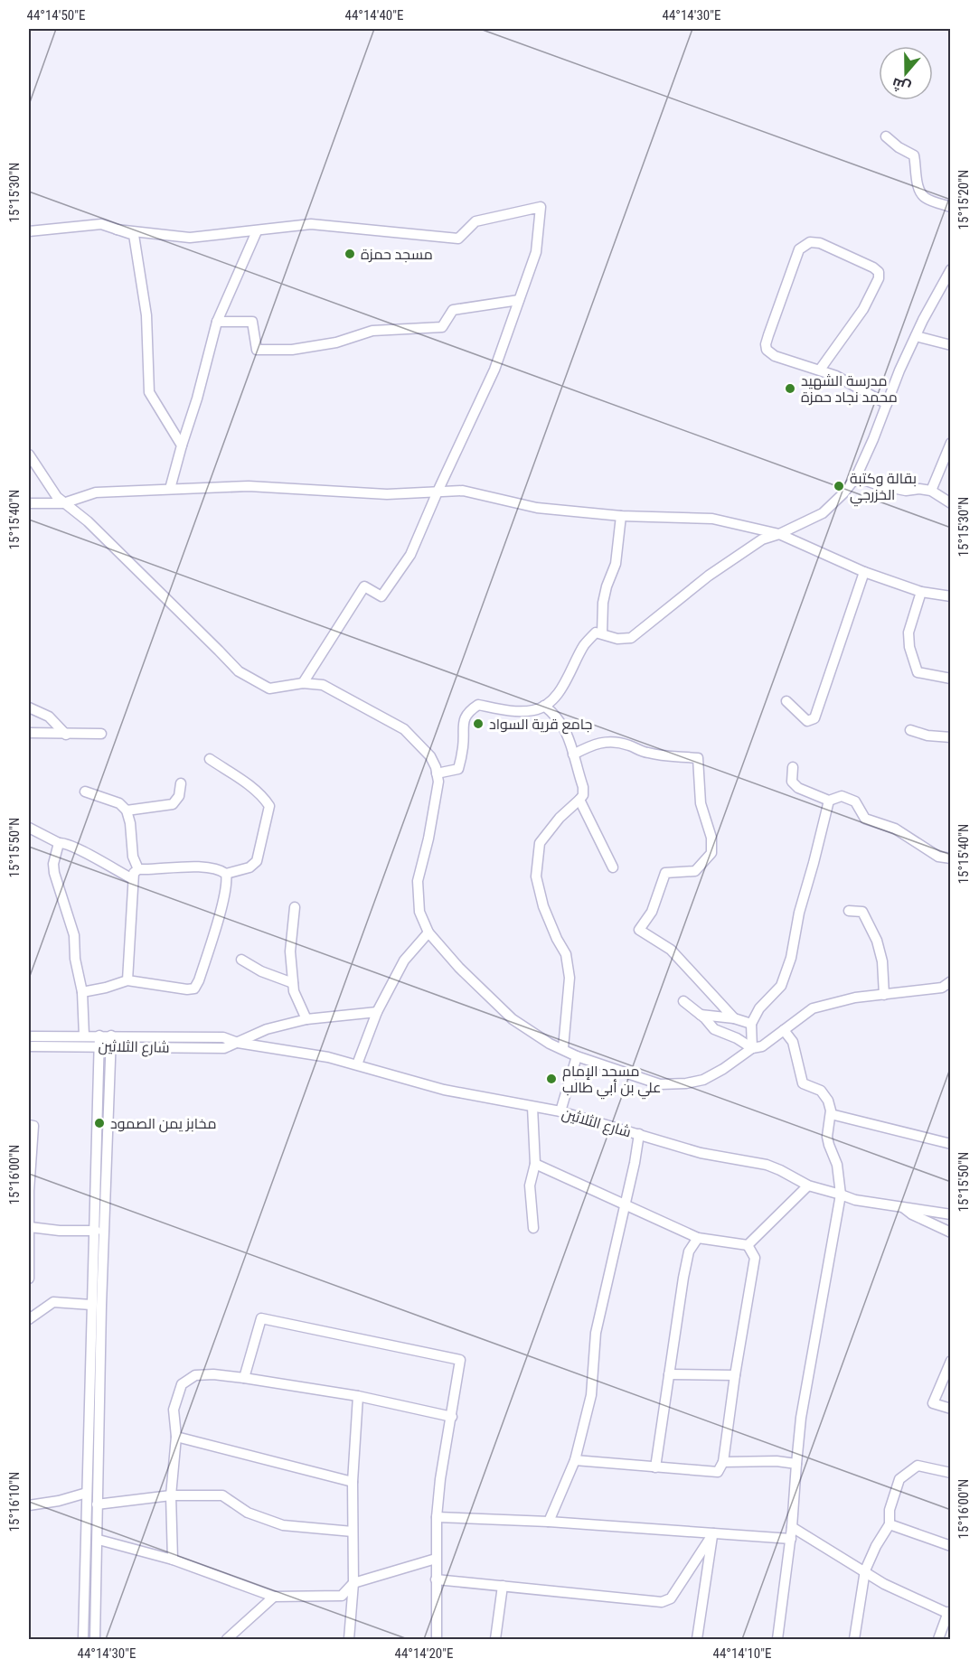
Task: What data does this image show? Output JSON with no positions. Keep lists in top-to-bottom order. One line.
{"streets":{"street":["شارع الثلاثين"]},"places":["مسجد حمزة","مدرسة الشهيد محمد نجاد حمزة","بقالة وكتبة الخزرجي","جامع قرية السواد","مسجد الإمام علي بن أبي طالب","مخابز يمن الصمود"],"north":"bottom","coordinates":["44°14'50\"E","44°14'40\"E","44°14'30\"E","15°15'30\"N","15°15'20\"N","15°15'40\"N","15°15'50\"N","15°16'00\"N","15°16'10\"N","44°14'20\"E","44°14'10\"E"]}
